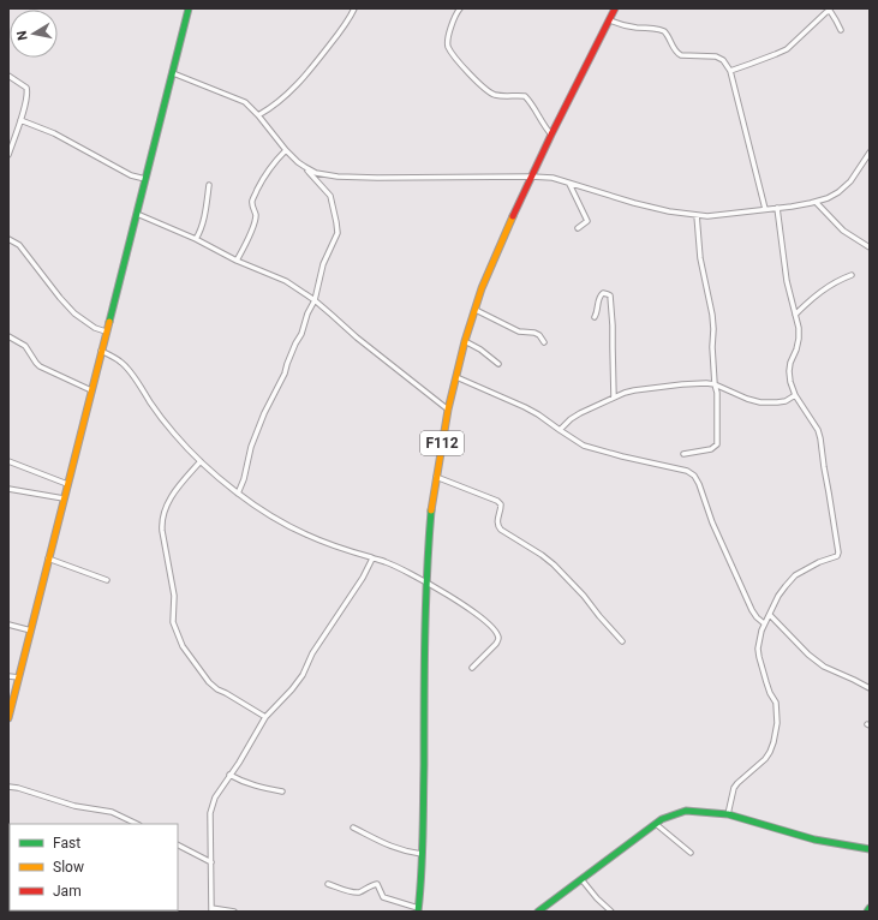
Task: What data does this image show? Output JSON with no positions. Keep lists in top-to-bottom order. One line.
{"streets":{"main road":["F112"]},"legend":["Fast","Slow","Jam"],"north":"left"}
